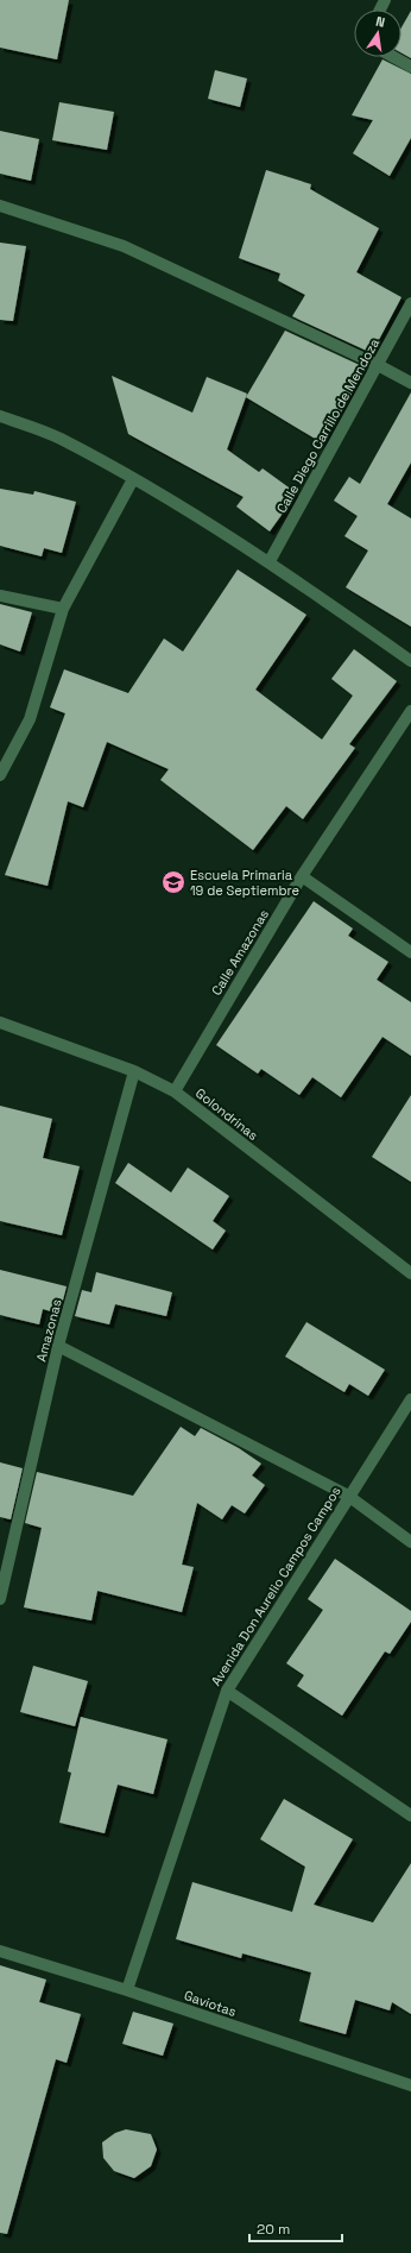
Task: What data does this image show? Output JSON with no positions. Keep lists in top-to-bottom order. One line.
{"streets":{"street":["Calle Diego Carrillo de Mendoza","Calle Amazonas","Golondrinas","Amazonas","Avenida Don Aurelio Campos Campos","Gaviotas"]},"crossings":[["Calle Amazonas","Golondrinas"],["Golondrinas","Amazonas"],["Avenida Don Aurelio Campos Campos","Gaviotas"]],"places":{"school or university":["Escuela Primaria 19 de Septiembre"]},"scale_bar":"20 m","north":"top"}
